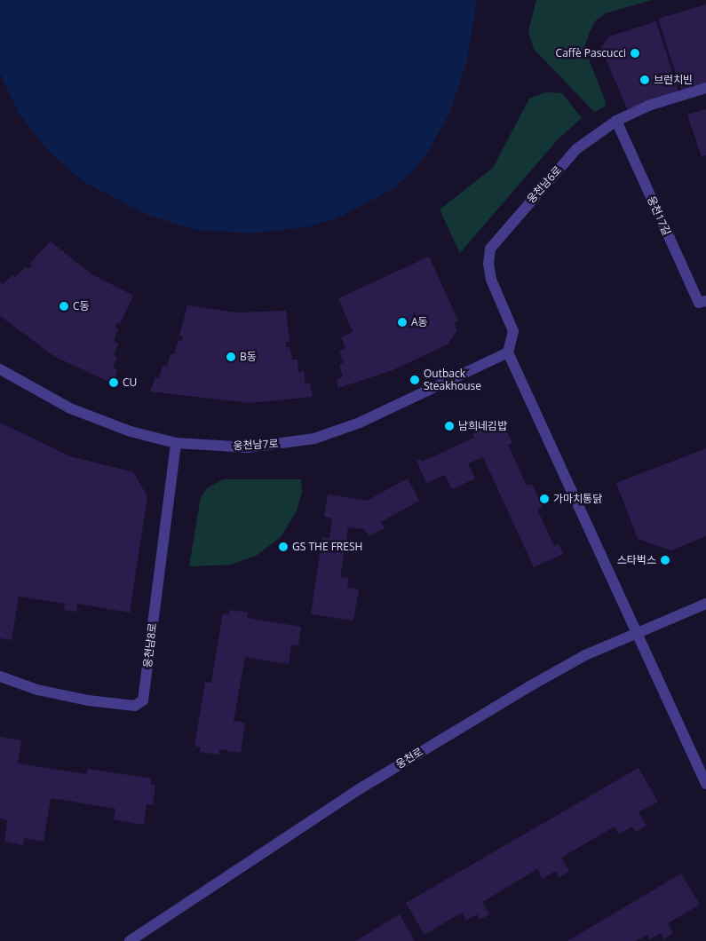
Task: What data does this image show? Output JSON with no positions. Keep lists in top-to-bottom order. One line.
{"streets":{"street":["웅천남6로","웅천17길","웅천남7로","웅천남8로","웅천로"]},"crossings":[["웅천남6로","웅천17길"],["웅천남6로","웅천남7로"],["웅천남7로","웅천남8로"]],"places":["Caffè Pascucci","브런치빈","C동","A동","B동","Outback Steakhouse","CU","남희네김밥","가마치통닭","GS THE FRESH","스타벅스"]}
